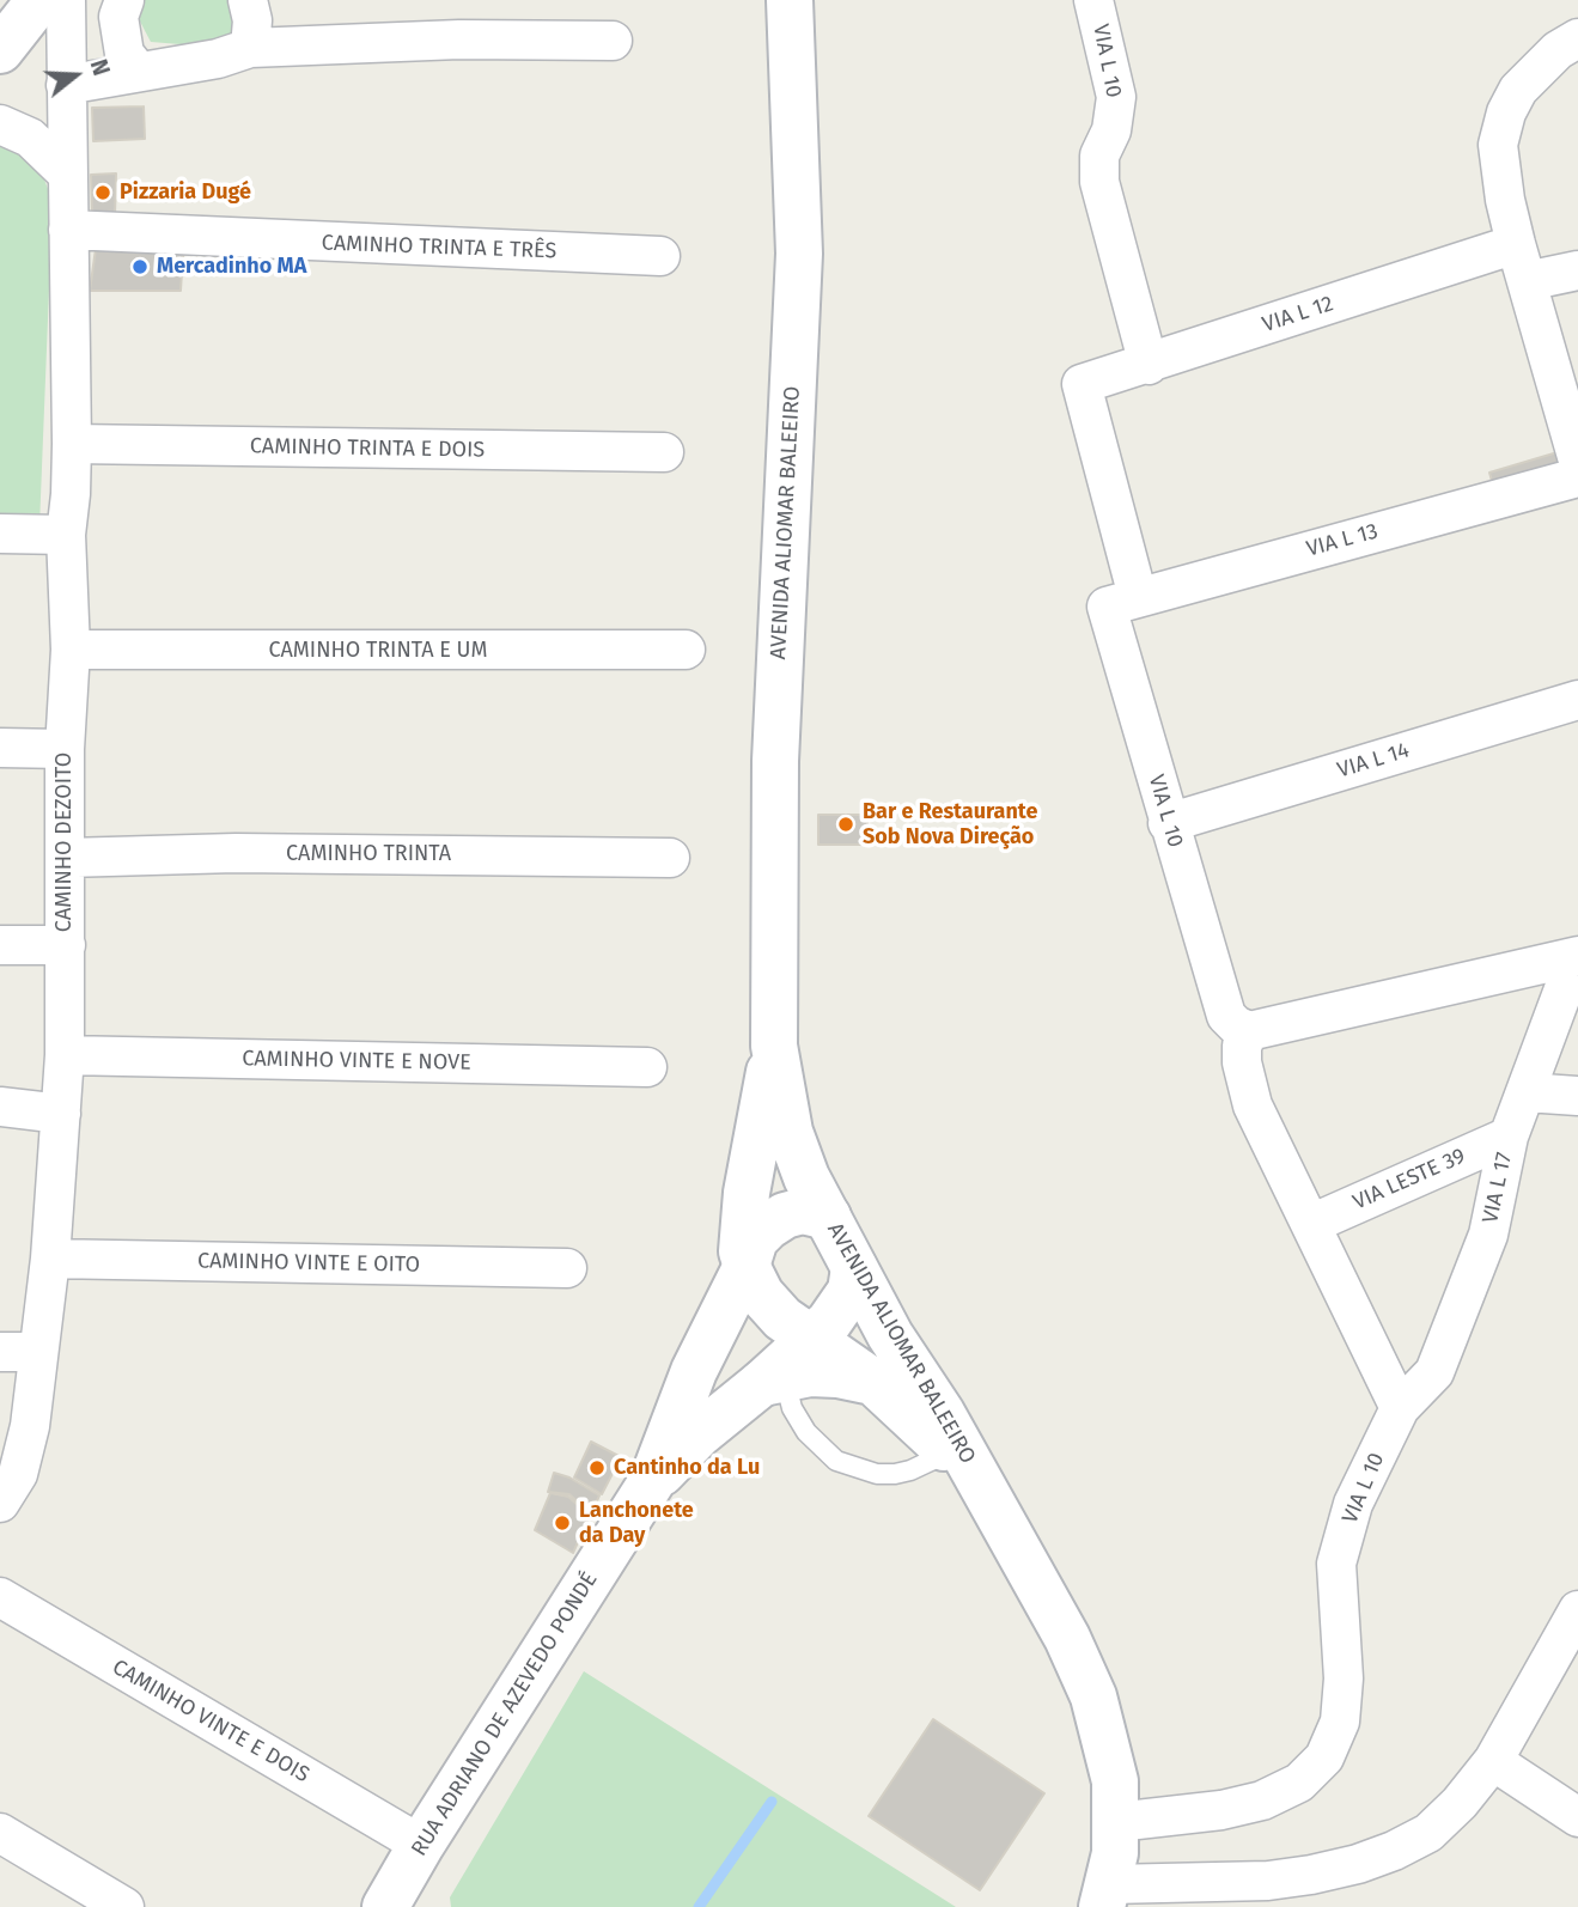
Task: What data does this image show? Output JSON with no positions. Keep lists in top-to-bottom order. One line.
{"streets":{"main road":["AVENIDA ALIOMAR BALEEIRO","RUA ADRIANO DE AZEVEDO PONDÉ"],"street":["VIA L 10","CAMINHO TRINTA E TRÊS","VIA L 12","CAMINHO TRINTA E DOIS","VIA L 13","CAMINHO TRINTA E UM","VIA L 14","CAMINHO DEZOITO","CAMINHO TRINTA","CAMINHO VINTE E NOVE","VIA LESTE 39","VIA L 17","CAMINHO VINTE E OITO","CAMINHO VINTE E DOIS"]},"crossings":[["VIA L 10","VIA L 12"],["VIA L 10","AVENIDA ALIOMAR BALEEIRO"],["VIA L 10","VIA L 13"],["VIA L 10","VIA L 14"],["VIA L 10","VIA LESTE 39"],["VIA L 10","VIA L 17"],["CAMINHO TRINTA E TRÊS","CAMINHO DEZOITO"],["CAMINHO TRINTA E DOIS","CAMINHO DEZOITO"],["AVENIDA ALIOMAR BALEEIRO","RUA ADRIANO DE AZEVEDO PONDÉ"],["CAMINHO TRINTA E UM","CAMINHO DEZOITO"],["CAMINHO DEZOITO","CAMINHO TRINTA"],["CAMINHO DEZOITO","CAMINHO VINTE E NOVE"],["CAMINHO DEZOITO","CAMINHO VINTE E OITO"],["VIA LESTE 39","VIA L 17"],["RUA ADRIANO DE AZEVEDO PONDÉ","CAMINHO VINTE E DOIS"]],"places":["Pizzaria Dugé","Mercadinho MA","Bar e Restaurante Sob Nova Direção","Cantinho da Lu","Lanchonete da Day"],"north":"right"}
